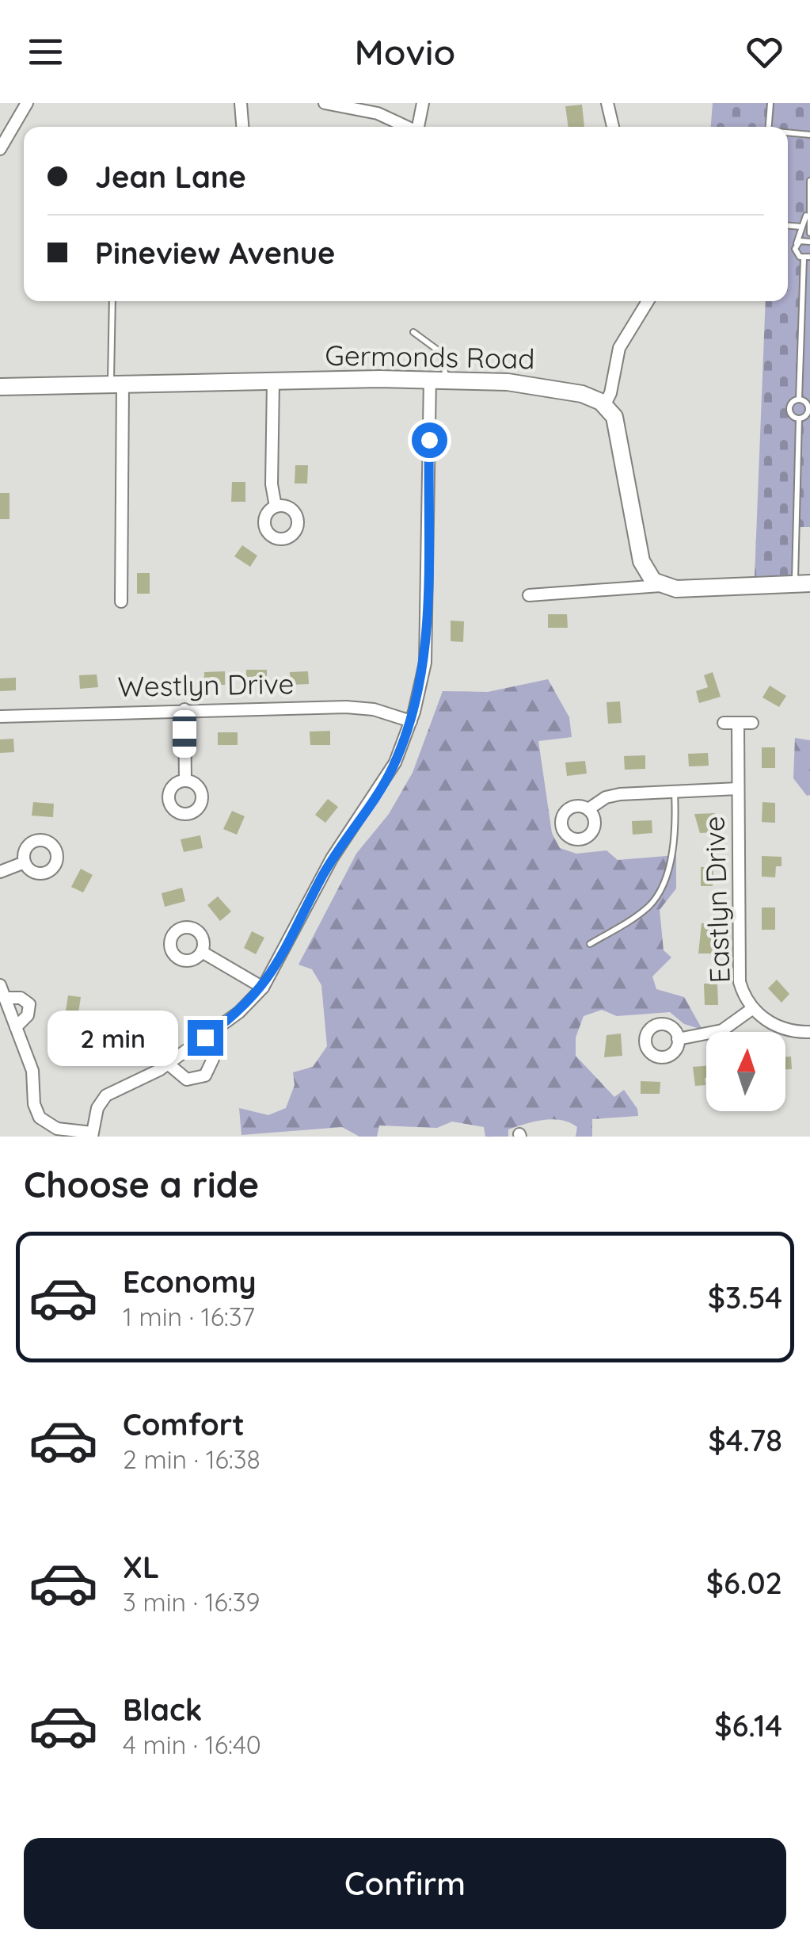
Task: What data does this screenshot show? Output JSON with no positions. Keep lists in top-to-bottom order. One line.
{"streets":{"street":["Germonds Road","Westlyn Drive","Eastlyn Drive"]},"north":"top","page":{"header":"Movio","banner":["Jean Lane","Pineview Avenue"],"bubble":"2 min","heading":"Choose a ride","list":[{"name":"Economy","note":"1 min · 16:37","value":"$3.54"},{"name":"Comfort","note":"2 min · 16:38","value":"$4.78"},{"name":"XL","note":"3 min · 16:39","value":"$6.02"},{"name":"Black","note":"4 min · 16:40","value":"$6.14"}],"buttons":"Confirm"}}
